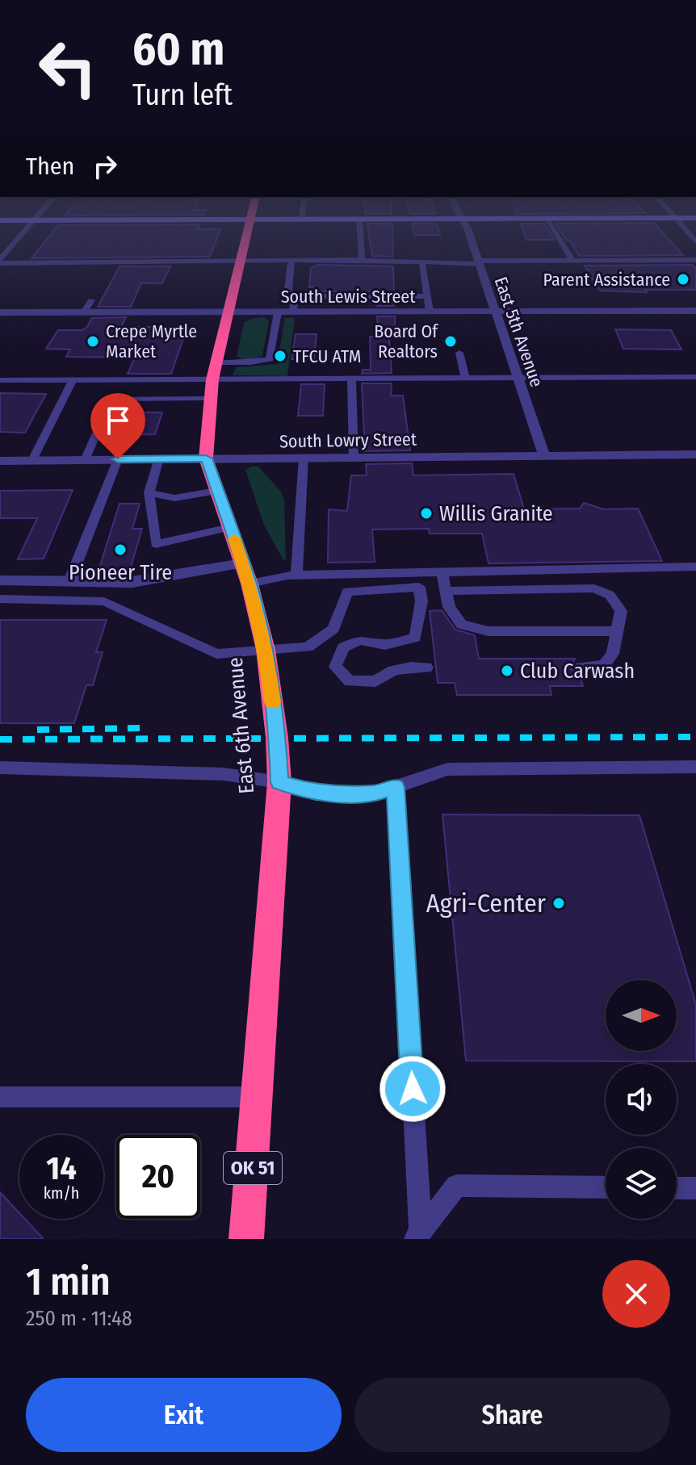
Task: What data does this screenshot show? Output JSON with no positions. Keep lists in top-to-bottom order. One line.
{"streets":{"highway":["East 6th Avenue","OK 51"],"street":["South Lewis Street","East 5th Avenue","South Lowry Street"]},"crossings":[["South Lewis Street","East 5th Avenue"],["South Lewis Street","East 6th Avenue"],["East 5th Avenue","South Lowry Street"],["South Lowry Street","East 6th Avenue"]],"places":["Parent Assistance","Crepe Myrtle Market","Board Of Realtors","TFCU ATM","Willis Granite","Pioneer Tire","Club Carwash","Agri-Center"],"north":"right","page":{"turn":["60 m","Turn left"],"then":"Then","speed":"14 km/h","limit":"20","heading":["1 min","250 m · 11:48"],"buttons":["Exit","Share"]}}
